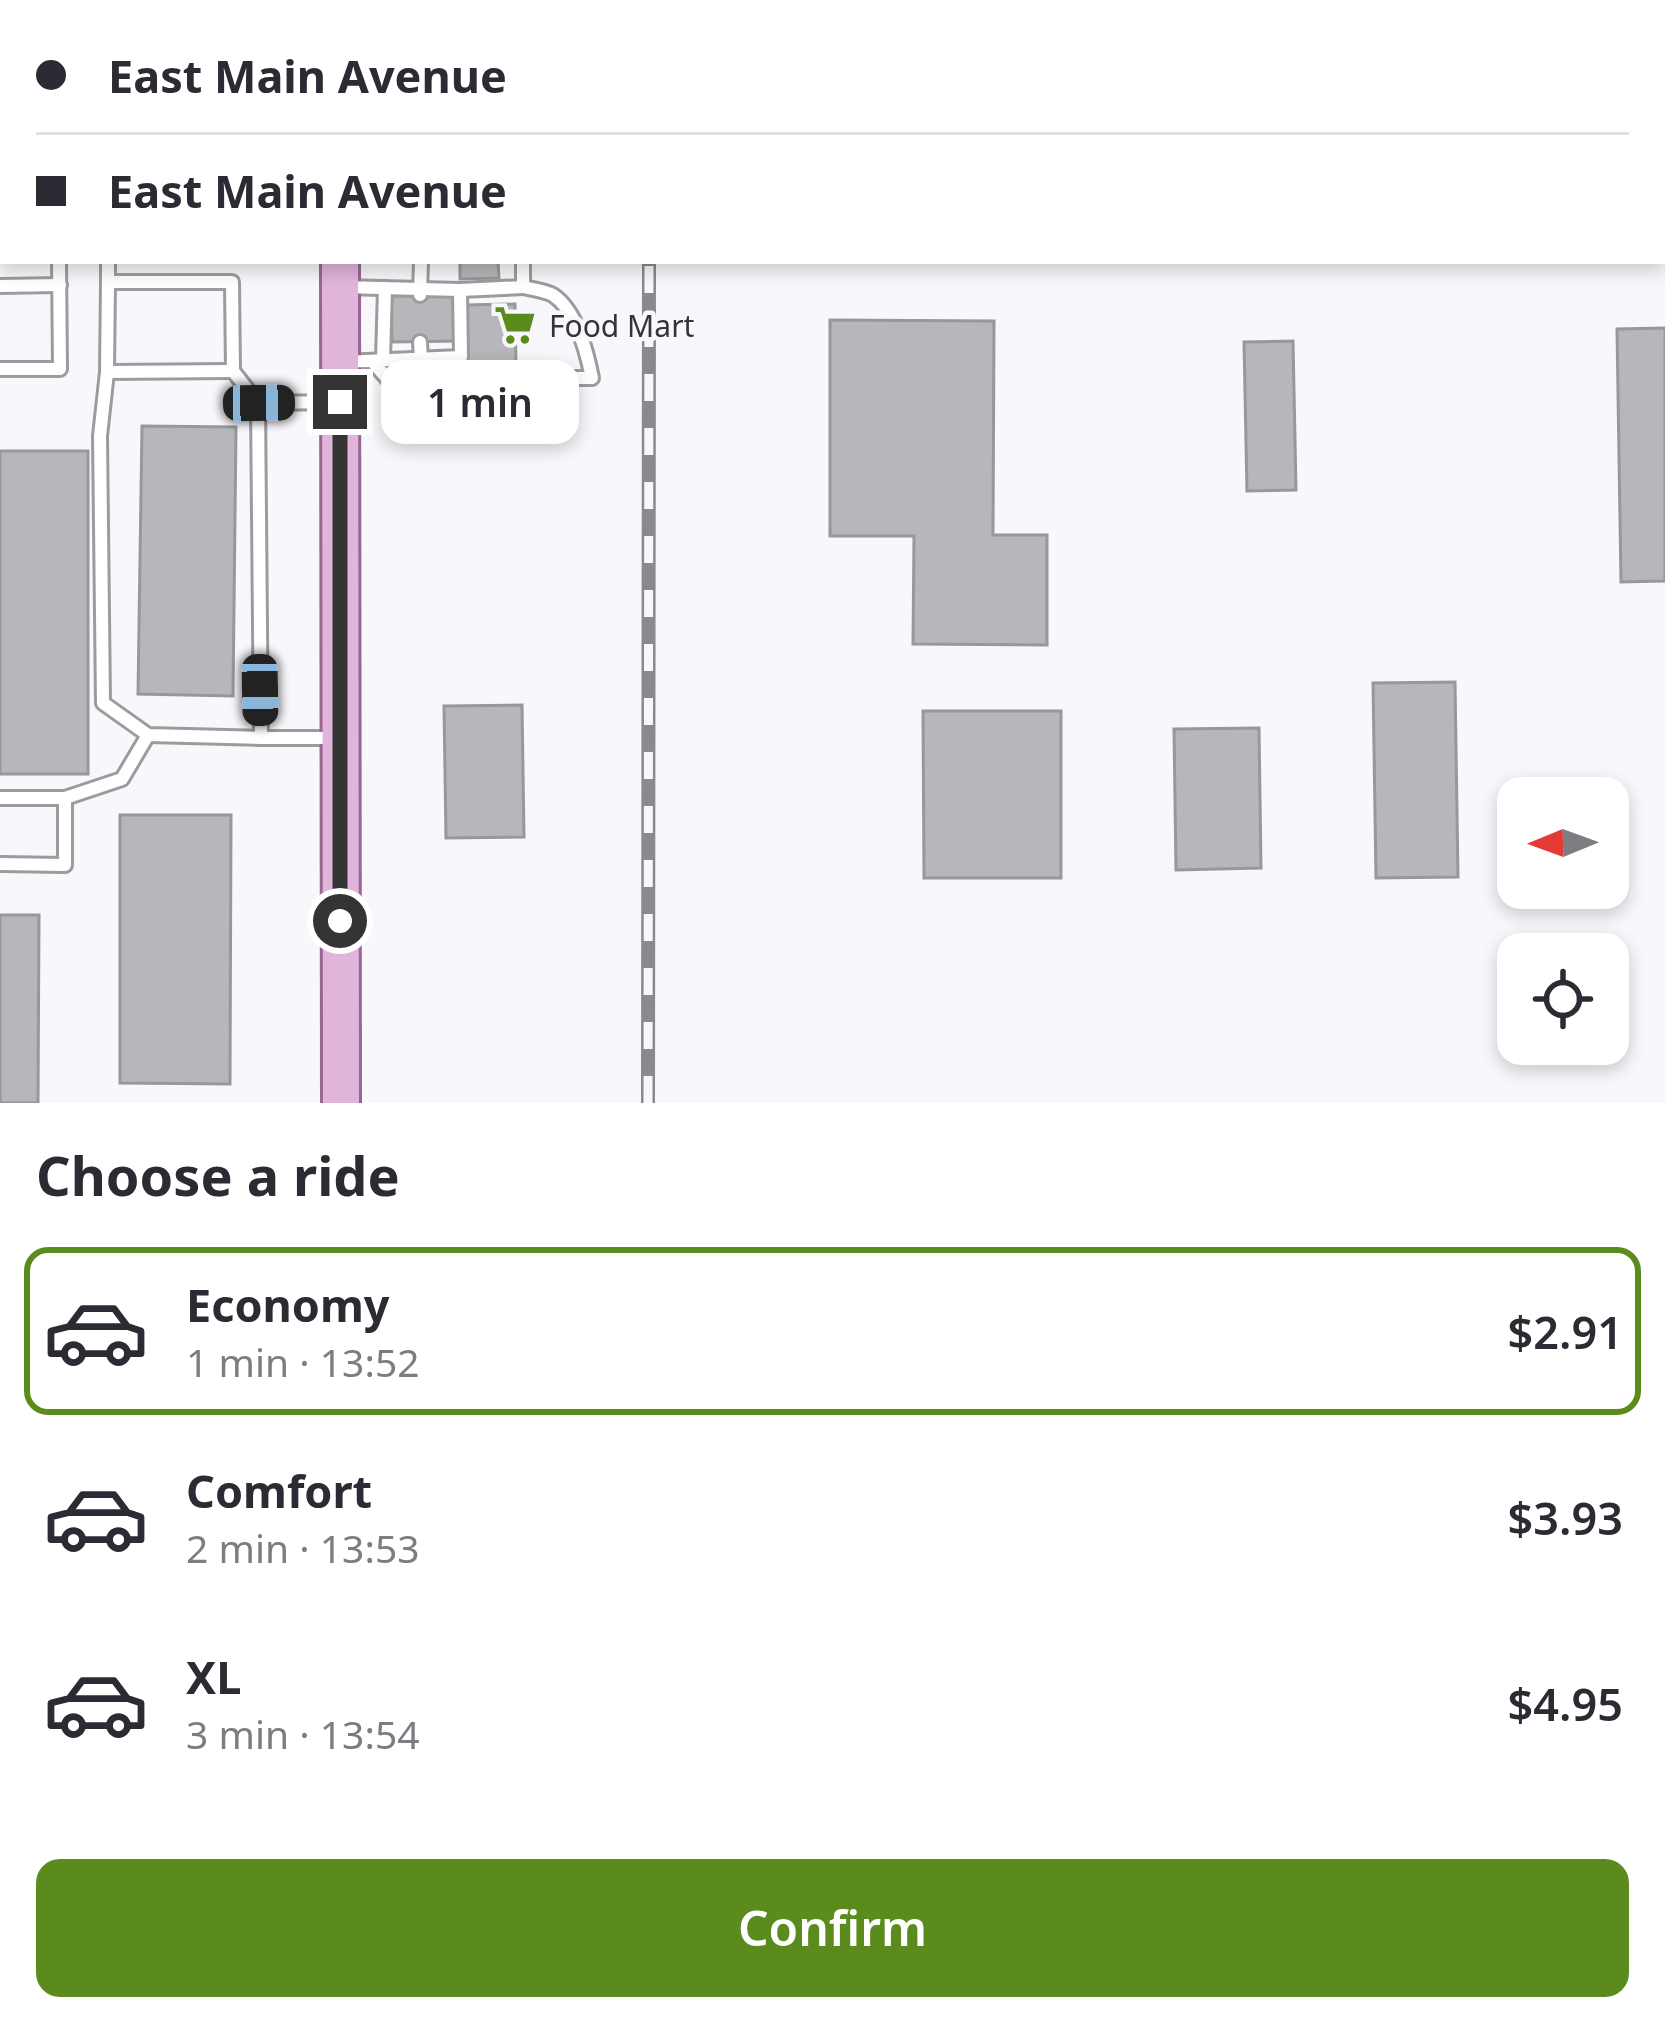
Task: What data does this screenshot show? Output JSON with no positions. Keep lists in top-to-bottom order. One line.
{"places":{"supermarket":["Food Mart"]},"north":"left","page":{"banner":["East Main Avenue","East Main Avenue"],"bubble":"1 min","heading":"Choose a ride","list":[{"name":"Economy","note":"1 min · 13:52","value":"$2.91"},{"name":"Comfort","note":"2 min · 13:53","value":"$3.93"},{"name":"XL","note":"3 min · 13:54","value":"$4.95"}],"buttons":"Confirm"}}
